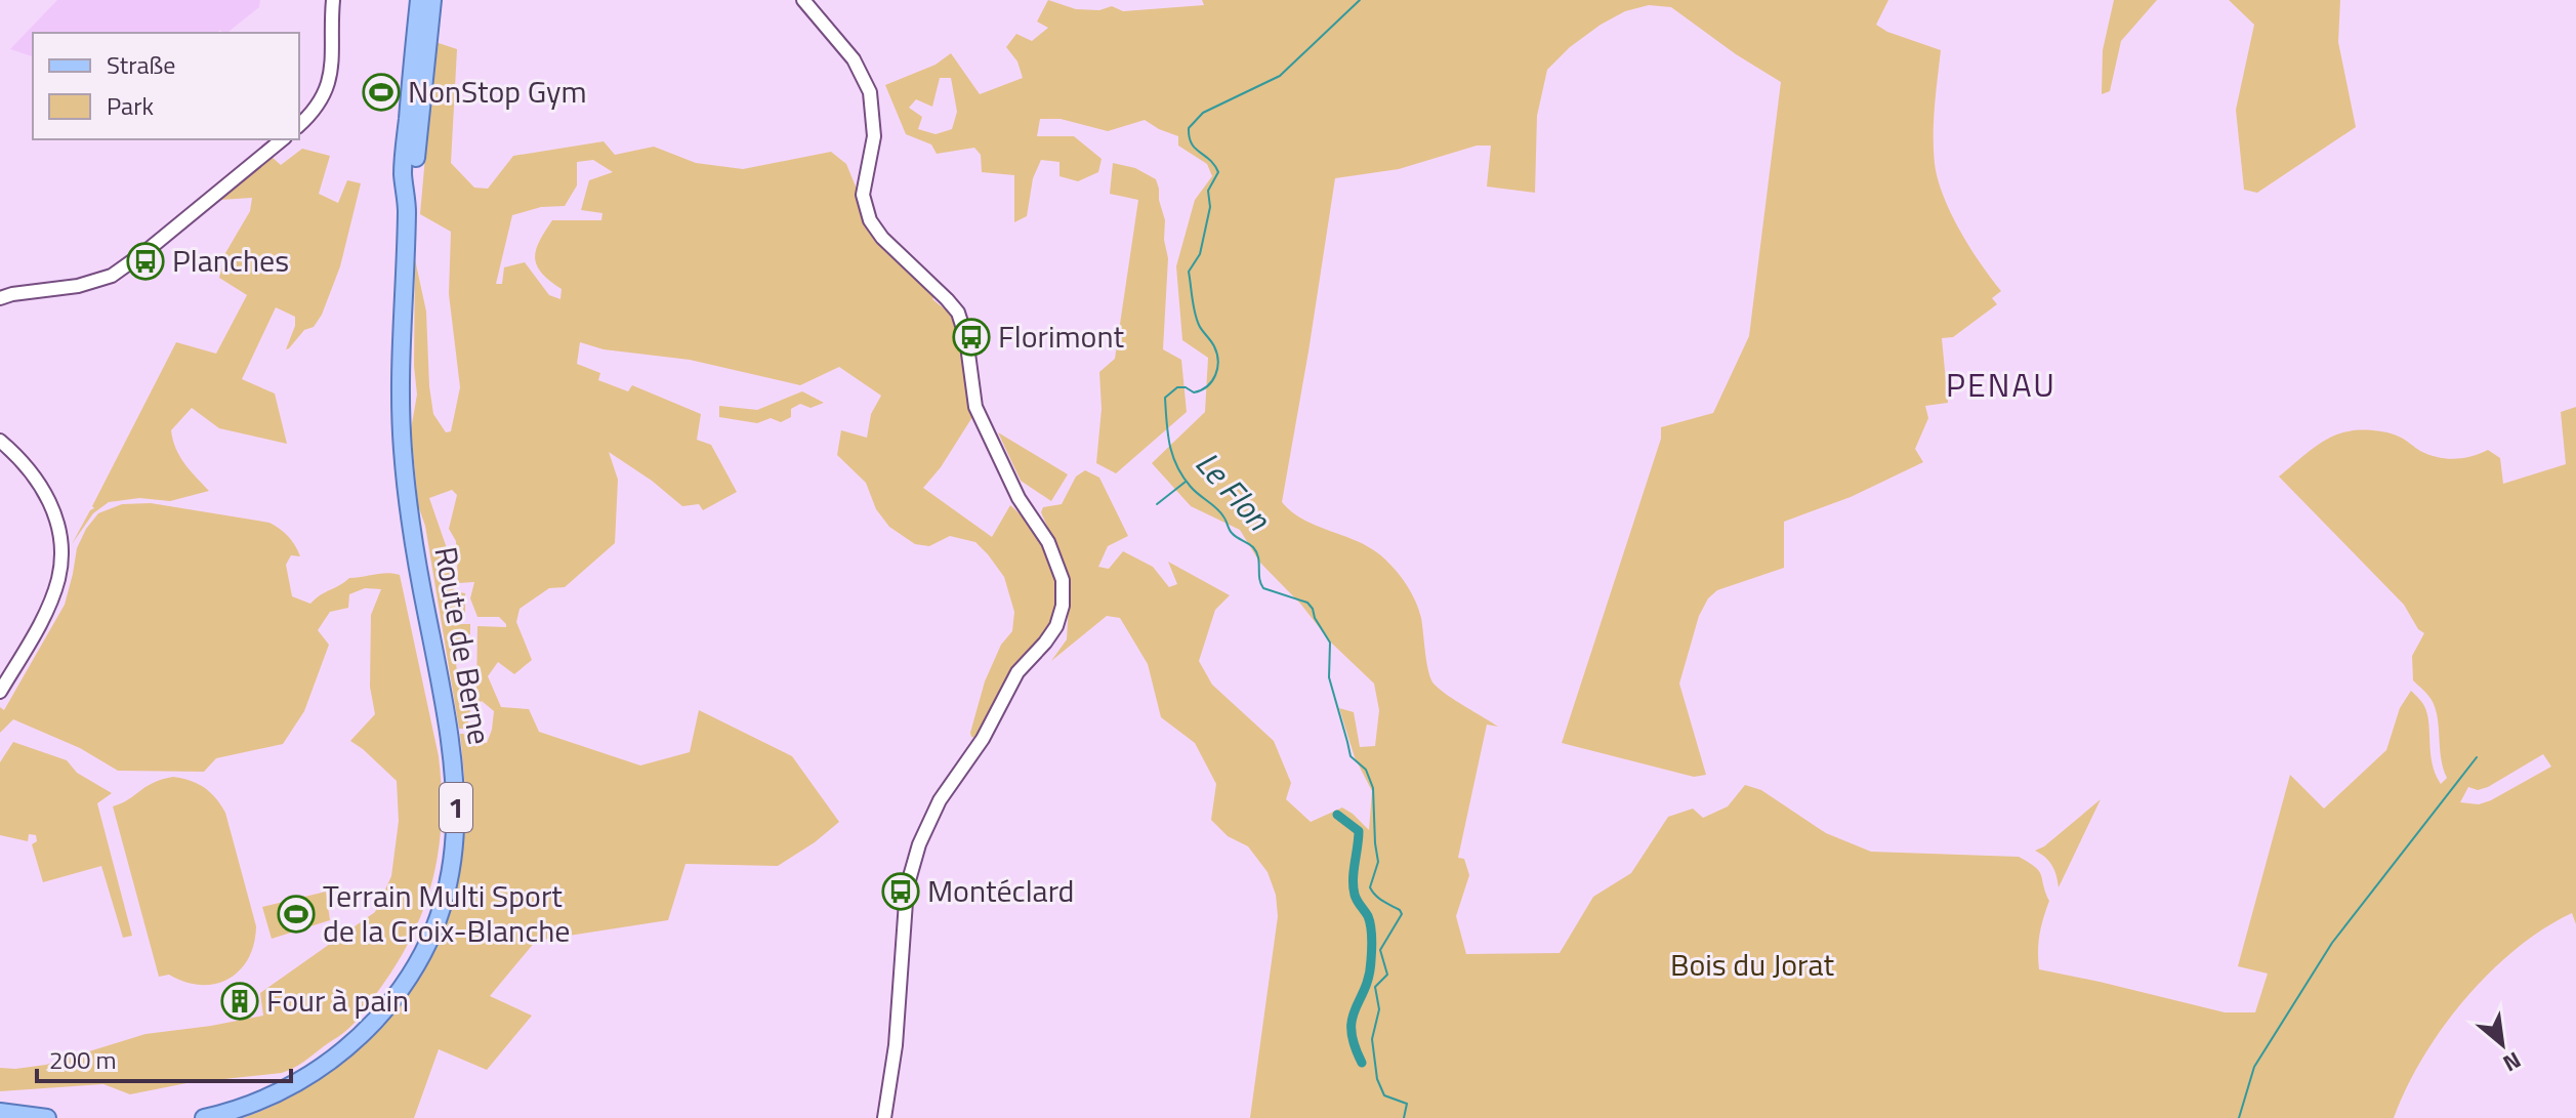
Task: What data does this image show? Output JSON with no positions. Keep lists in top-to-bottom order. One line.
{"streets":{"main road":["Route de Berne","1"]},"districts":["PENAU"],"water":["Le Flon"],"parks":["Bois du Jorat"],"places":{"sports":["NonStop Gym","Terrain Multi Sport de la Croix-Blanche"],"bus stop":["Planches","Florimont","Montéclard"],"building":["Four à pain"]},"legend":["Straße","Park"],"scale_bar":"200 m","north":"bottom right"}
